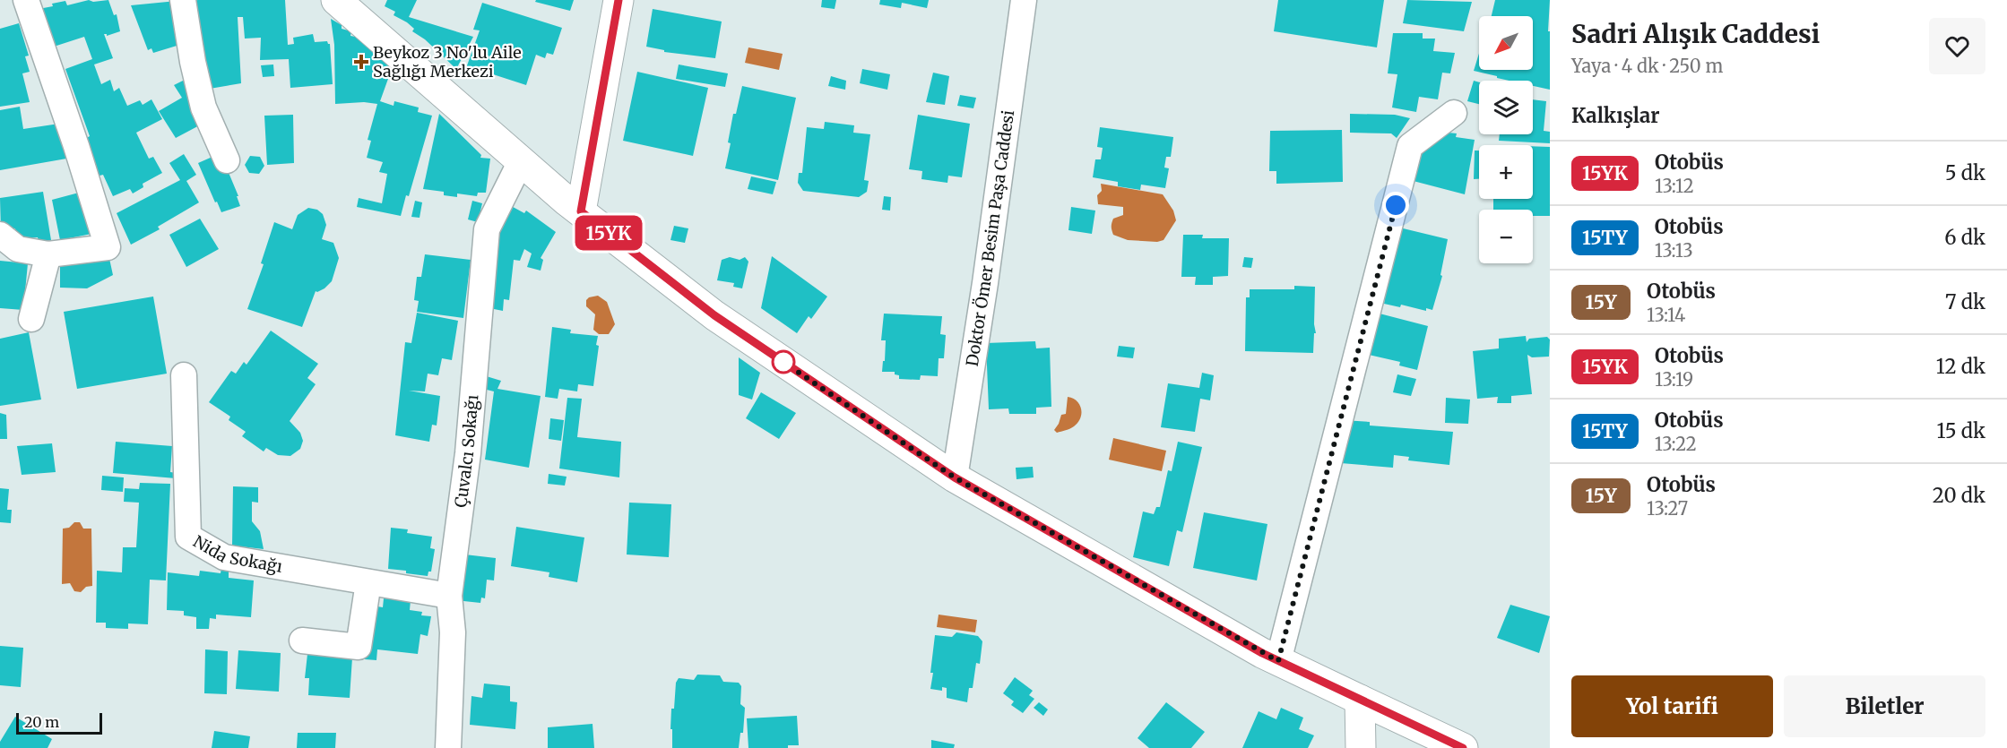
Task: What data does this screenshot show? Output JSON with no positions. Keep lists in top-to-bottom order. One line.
{"streets":{"street":["Doktor Ömer Besim Paşa Caddesi","Çuvalcı Sokağı","Nida Sokağı"]},"crossings":[["Çuvalcı Sokağı","Nida Sokağı"]],"places":{"health":["Beykoz 3 No'lu Aile Sağlığı Merkezi"]},"lines":["bus line 15YK"],"scale_bar":"20 m","north":"bottom left","page":{"on_map":"15YK","heading":[["Sadri Alışık Caddesi","Yaya · 4 dk · 250 m"],"Kalkışlar"],"map_buttons":["+","−"],"list":[{"mark":"15YK","name":"Otobüs","note":"13:12","value":"5 dk"},{"mark":"15TY","name":"Otobüs","note":"13:13","value":"6 dk"},{"mark":"15Y","name":"Otobüs","note":"13:14","value":"7 dk"},{"mark":"15YK","name":"Otobüs","note":"13:19","value":"12 dk"},{"mark":"15TY","name":"Otobüs","note":"13:22","value":"15 dk"},{"mark":"15Y","name":"Otobüs","note":"13:27","value":"20 dk"}],"buttons":["Yol tarifi","Biletler"],"scale":"20 m"}}
